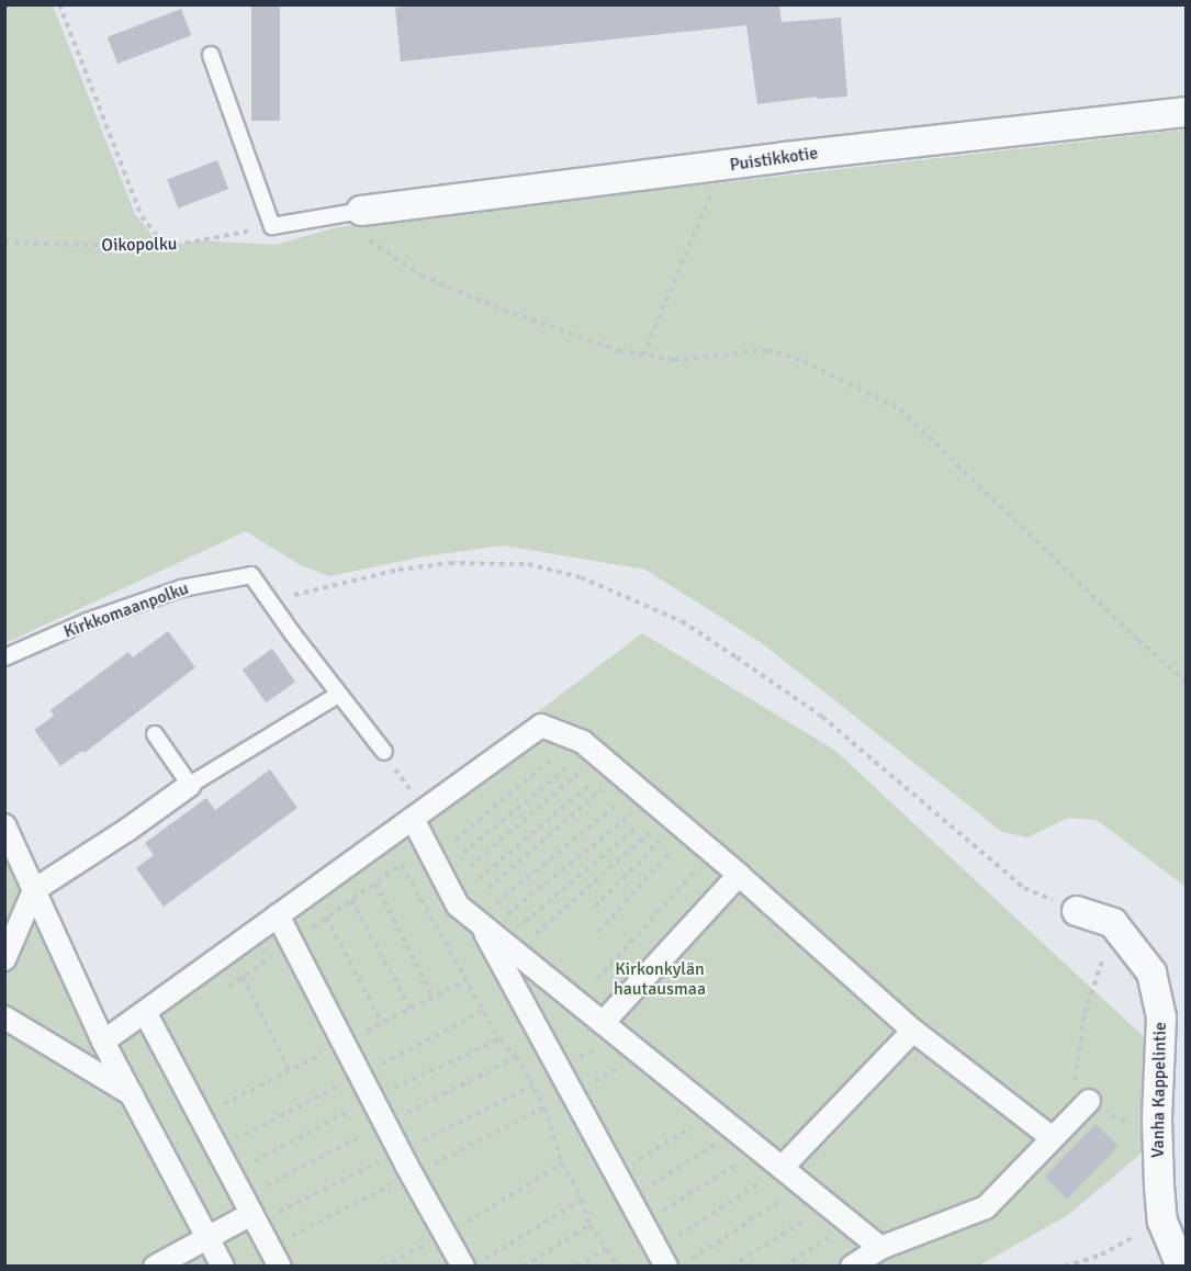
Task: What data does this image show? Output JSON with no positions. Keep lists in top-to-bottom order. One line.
{"streets":{"street":["Puistikkotie","Vanha Kappelintie"],"lane":["Kirkkomaanpolku"],"path":["Oikopolku"]},"parks":["Kirkonkylän hautausmaa"]}
